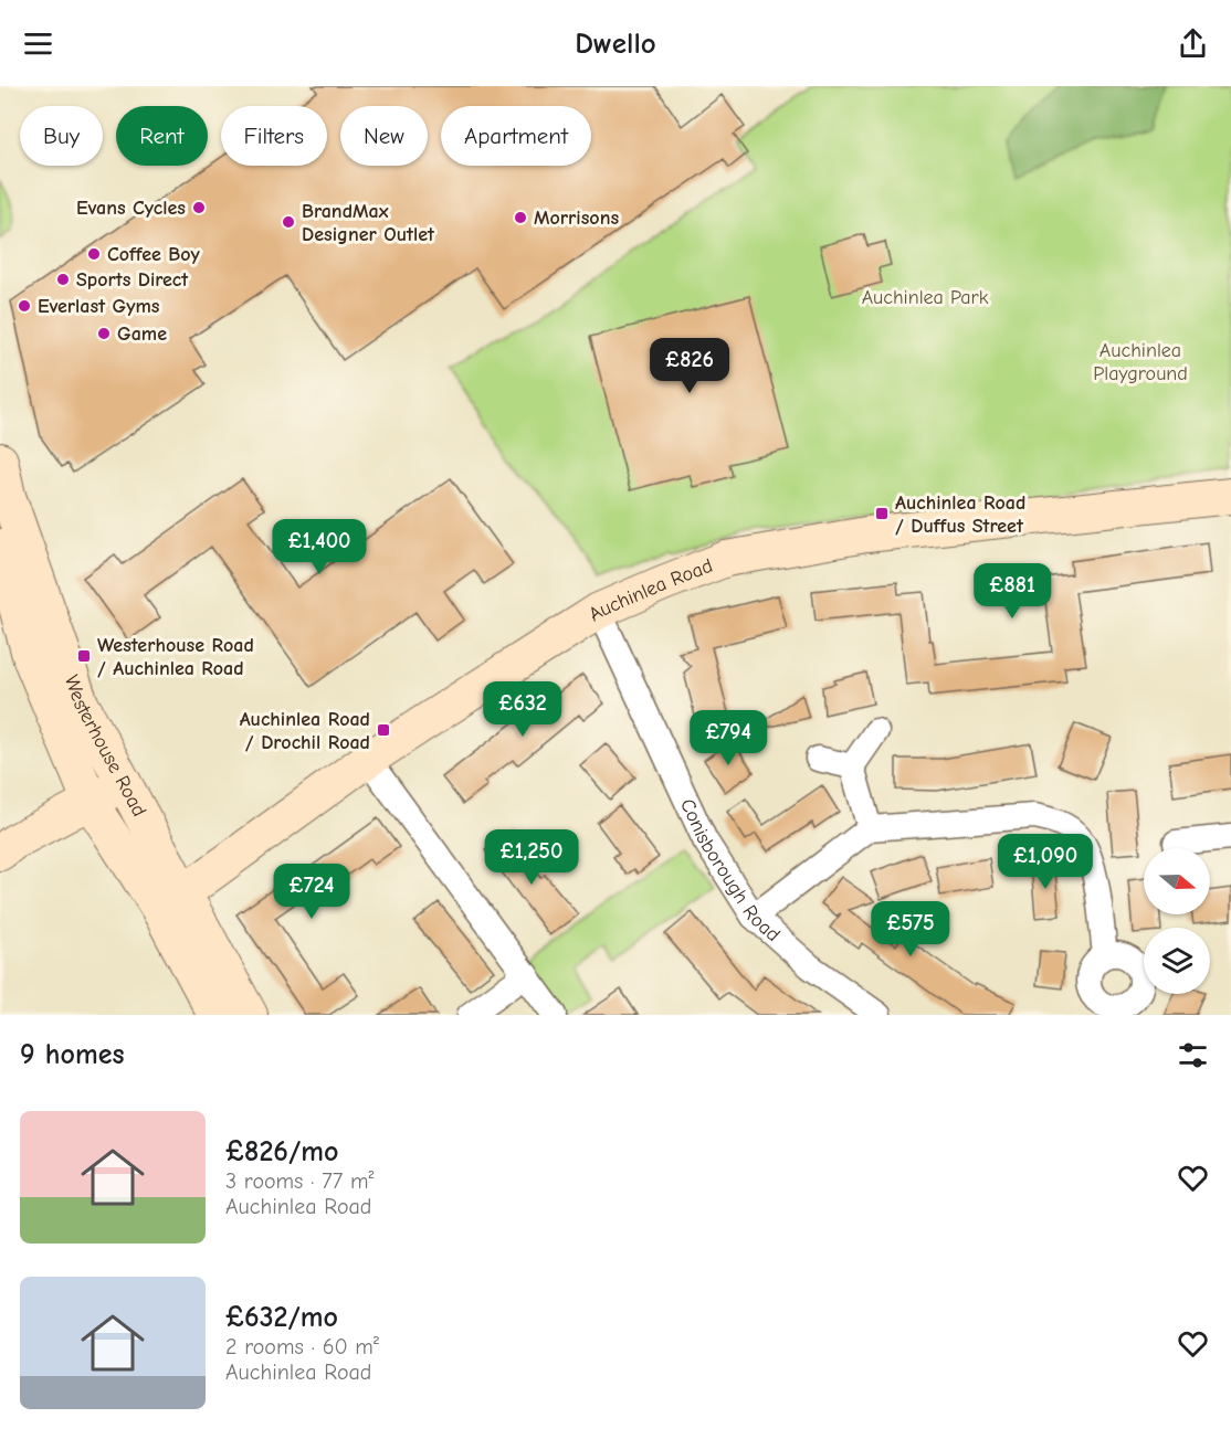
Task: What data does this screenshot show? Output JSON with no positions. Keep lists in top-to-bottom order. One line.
{"streets":{"street":["Auchinlea Road","Westerhouse Road","Conisborough Road"]},"crossings":[["Auchinlea Road","Westerhouse Road"],["Auchinlea Road","Conisborough Road"]],"parks":["Auchinlea Park","Auchinlea Playground"],"places":{"other":["Evans Cycles","Morrisons","BrandMax Designer Outlet","Coffee Boy","Sports Direct","Everlast Gyms","Game"],"transit":["Auchinlea Road / Duffus Street","Westerhouse Road / Auchinlea Road","Auchinlea Road / Drochil Road"]},"north":"right","page":{"header":"Dwello","chip":["Buy","Rent","Filters","New","Apartment"],"price":["£826","£1,400","£881","£632","£794","£1,250","£1,090","£724","£575"],"heading":"9 homes","list":[{"name":"£826/mo","note":"3 rooms · 77 m² · Auchinlea Road"},{"name":"£632/mo","note":"2 rooms · 60 m² · Auchinlea Road"}]}}
